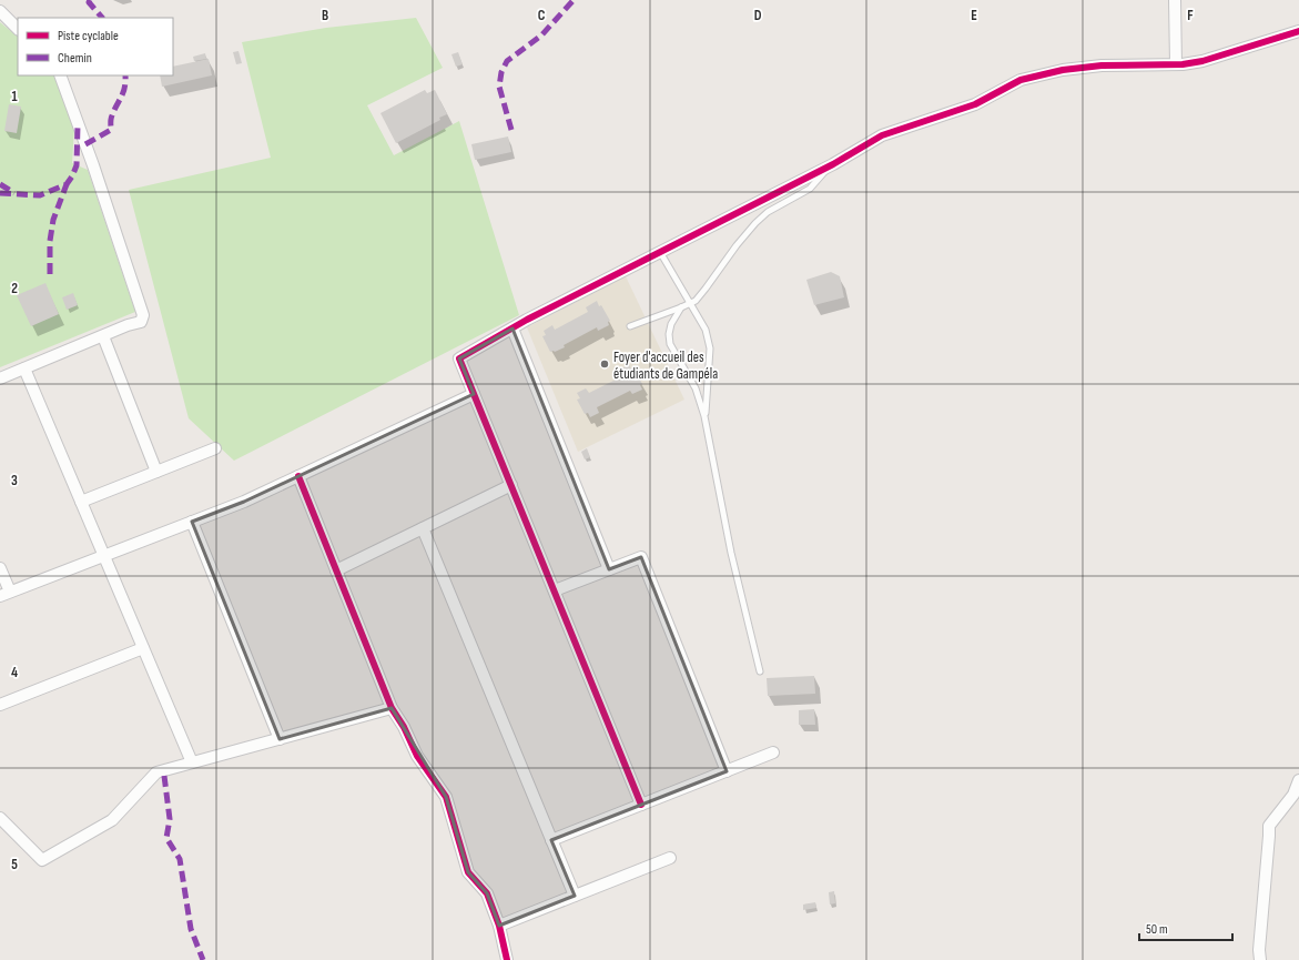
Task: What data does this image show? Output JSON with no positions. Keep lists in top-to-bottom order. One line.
{"places":["Foyer d'accueil des étudiants de Gampéla"],"legend":["Piste cyclable","Chemin"],"scale_bar":"50 m","grid":{"columns":["B","C","D","E","F"],"rows":["1","2","3","4","5"]}}
